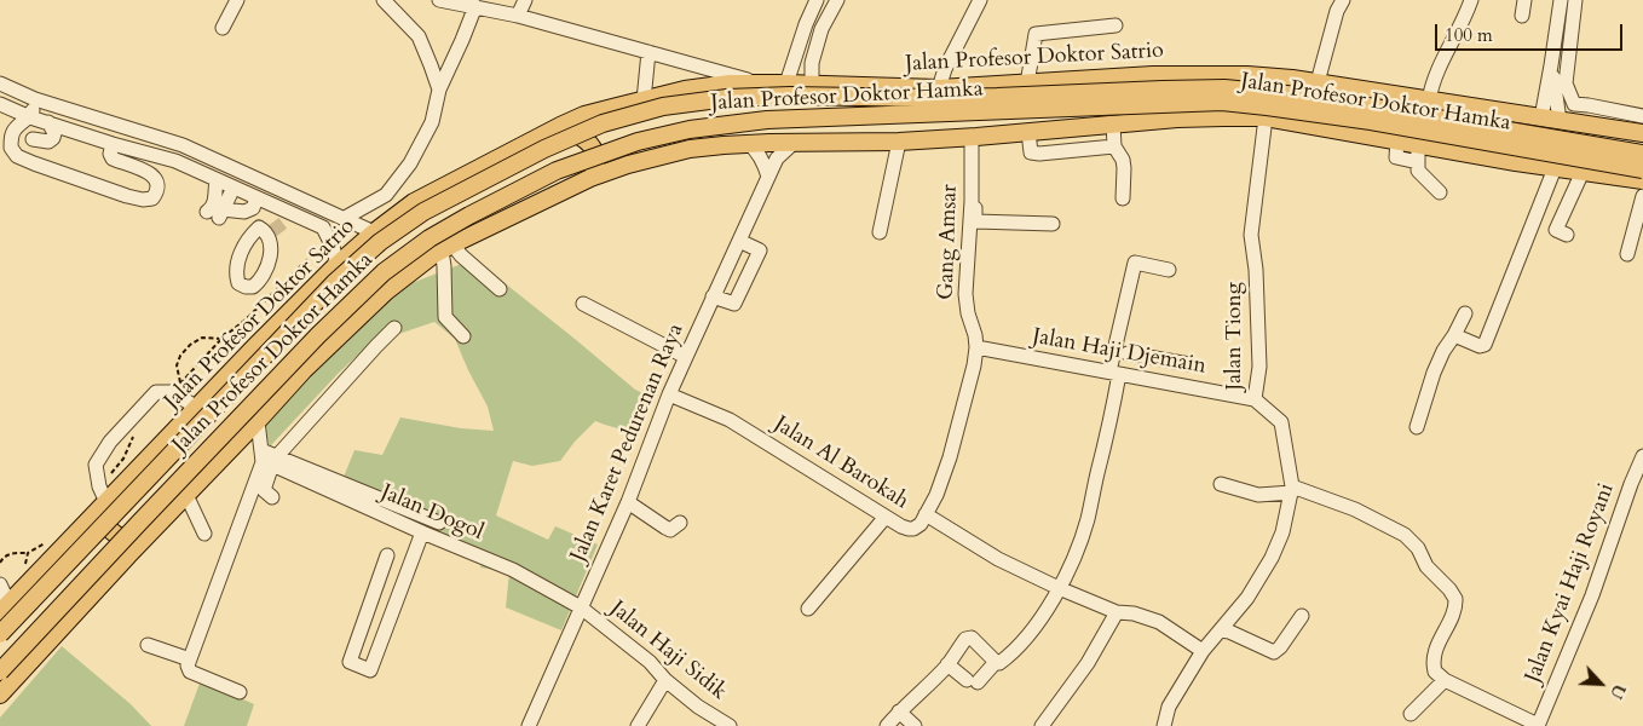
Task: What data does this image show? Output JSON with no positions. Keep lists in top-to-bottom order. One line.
{"streets":{"main road":["Jalan Profesor Doktor Satrio","Jalan Profesor Doktor Hamka"],"street":["Gang Amsar","Jalan Tiong","Jalan Haji Djemain","Jalan Karet Pedurenan Raya","Jalan Al Barokah","Jalan Dogol","Jalan Kyai Haji Royani","Jalan Haji Sidik"]},"crossings":[["Gang Amsar","Jalan Haji Djemain"],["Gang Amsar","Jalan Al Barokah"],["Jalan Tiong","Jalan Haji Djemain"],["Jalan Haji Djemain","Jalan Al Barokah"],["Jalan Karet Pedurenan Raya","Jalan Al Barokah"],["Jalan Karet Pedurenan Raya","Jalan Dogol"],["Jalan Karet Pedurenan Raya","Jalan Haji Sidik"],["Jalan Dogol","Jalan Haji Sidik"]],"scale_bar":"100 m","north":"bottom right"}
